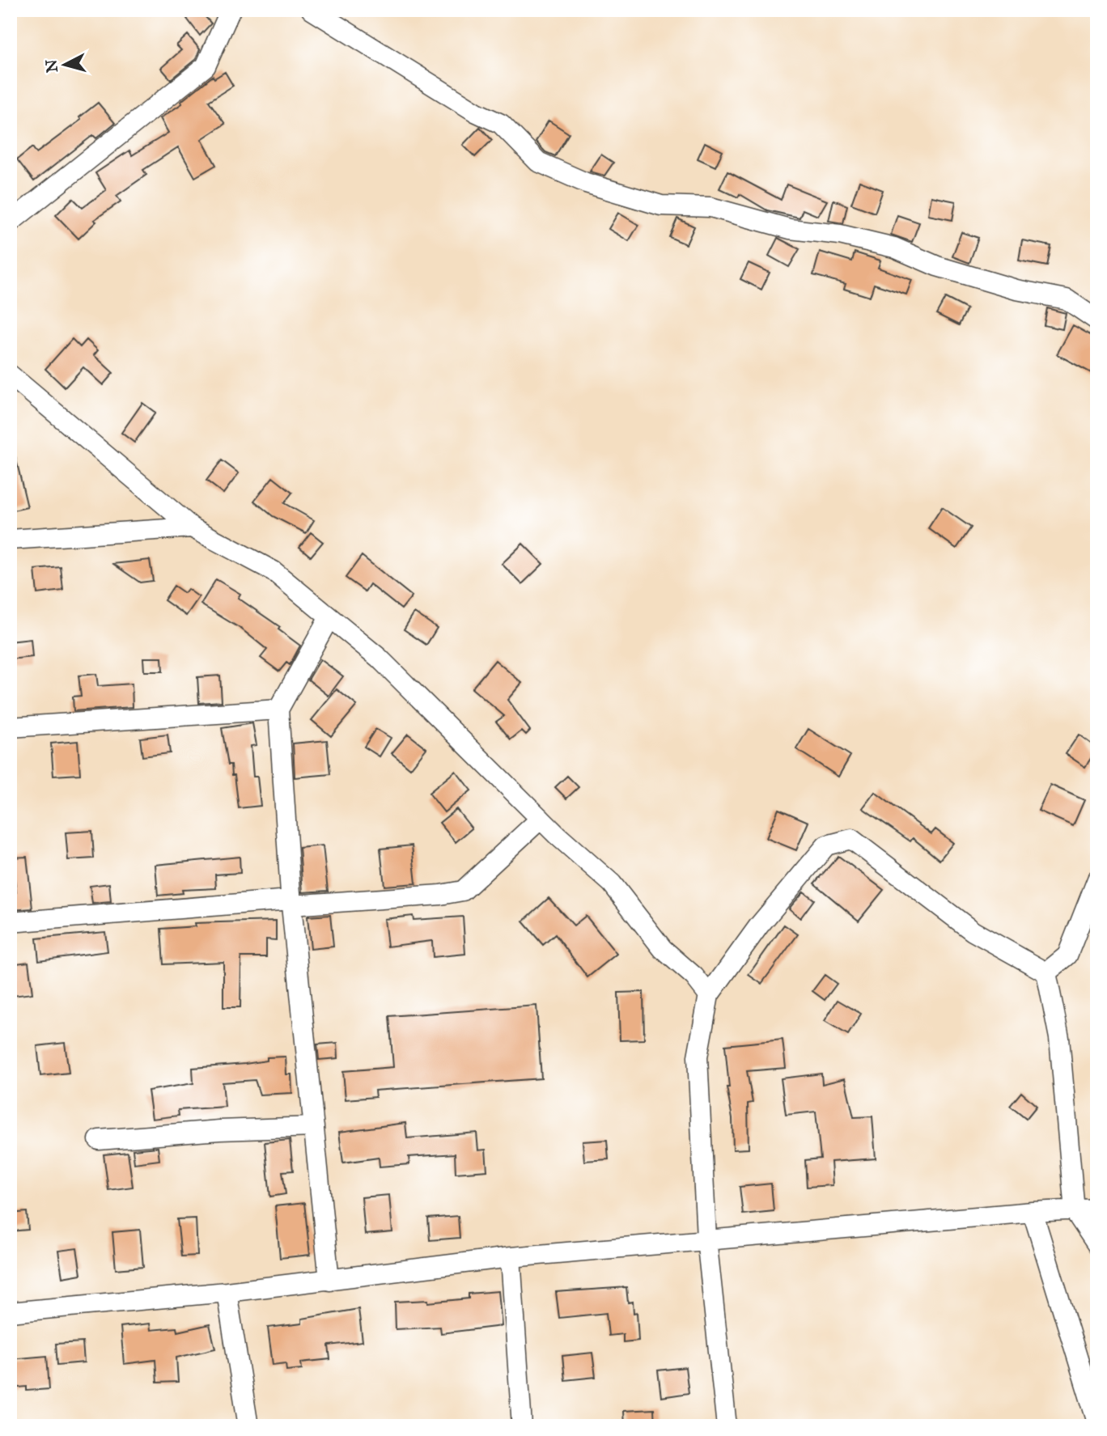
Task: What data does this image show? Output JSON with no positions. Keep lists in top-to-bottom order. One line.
{"north":"left"}
